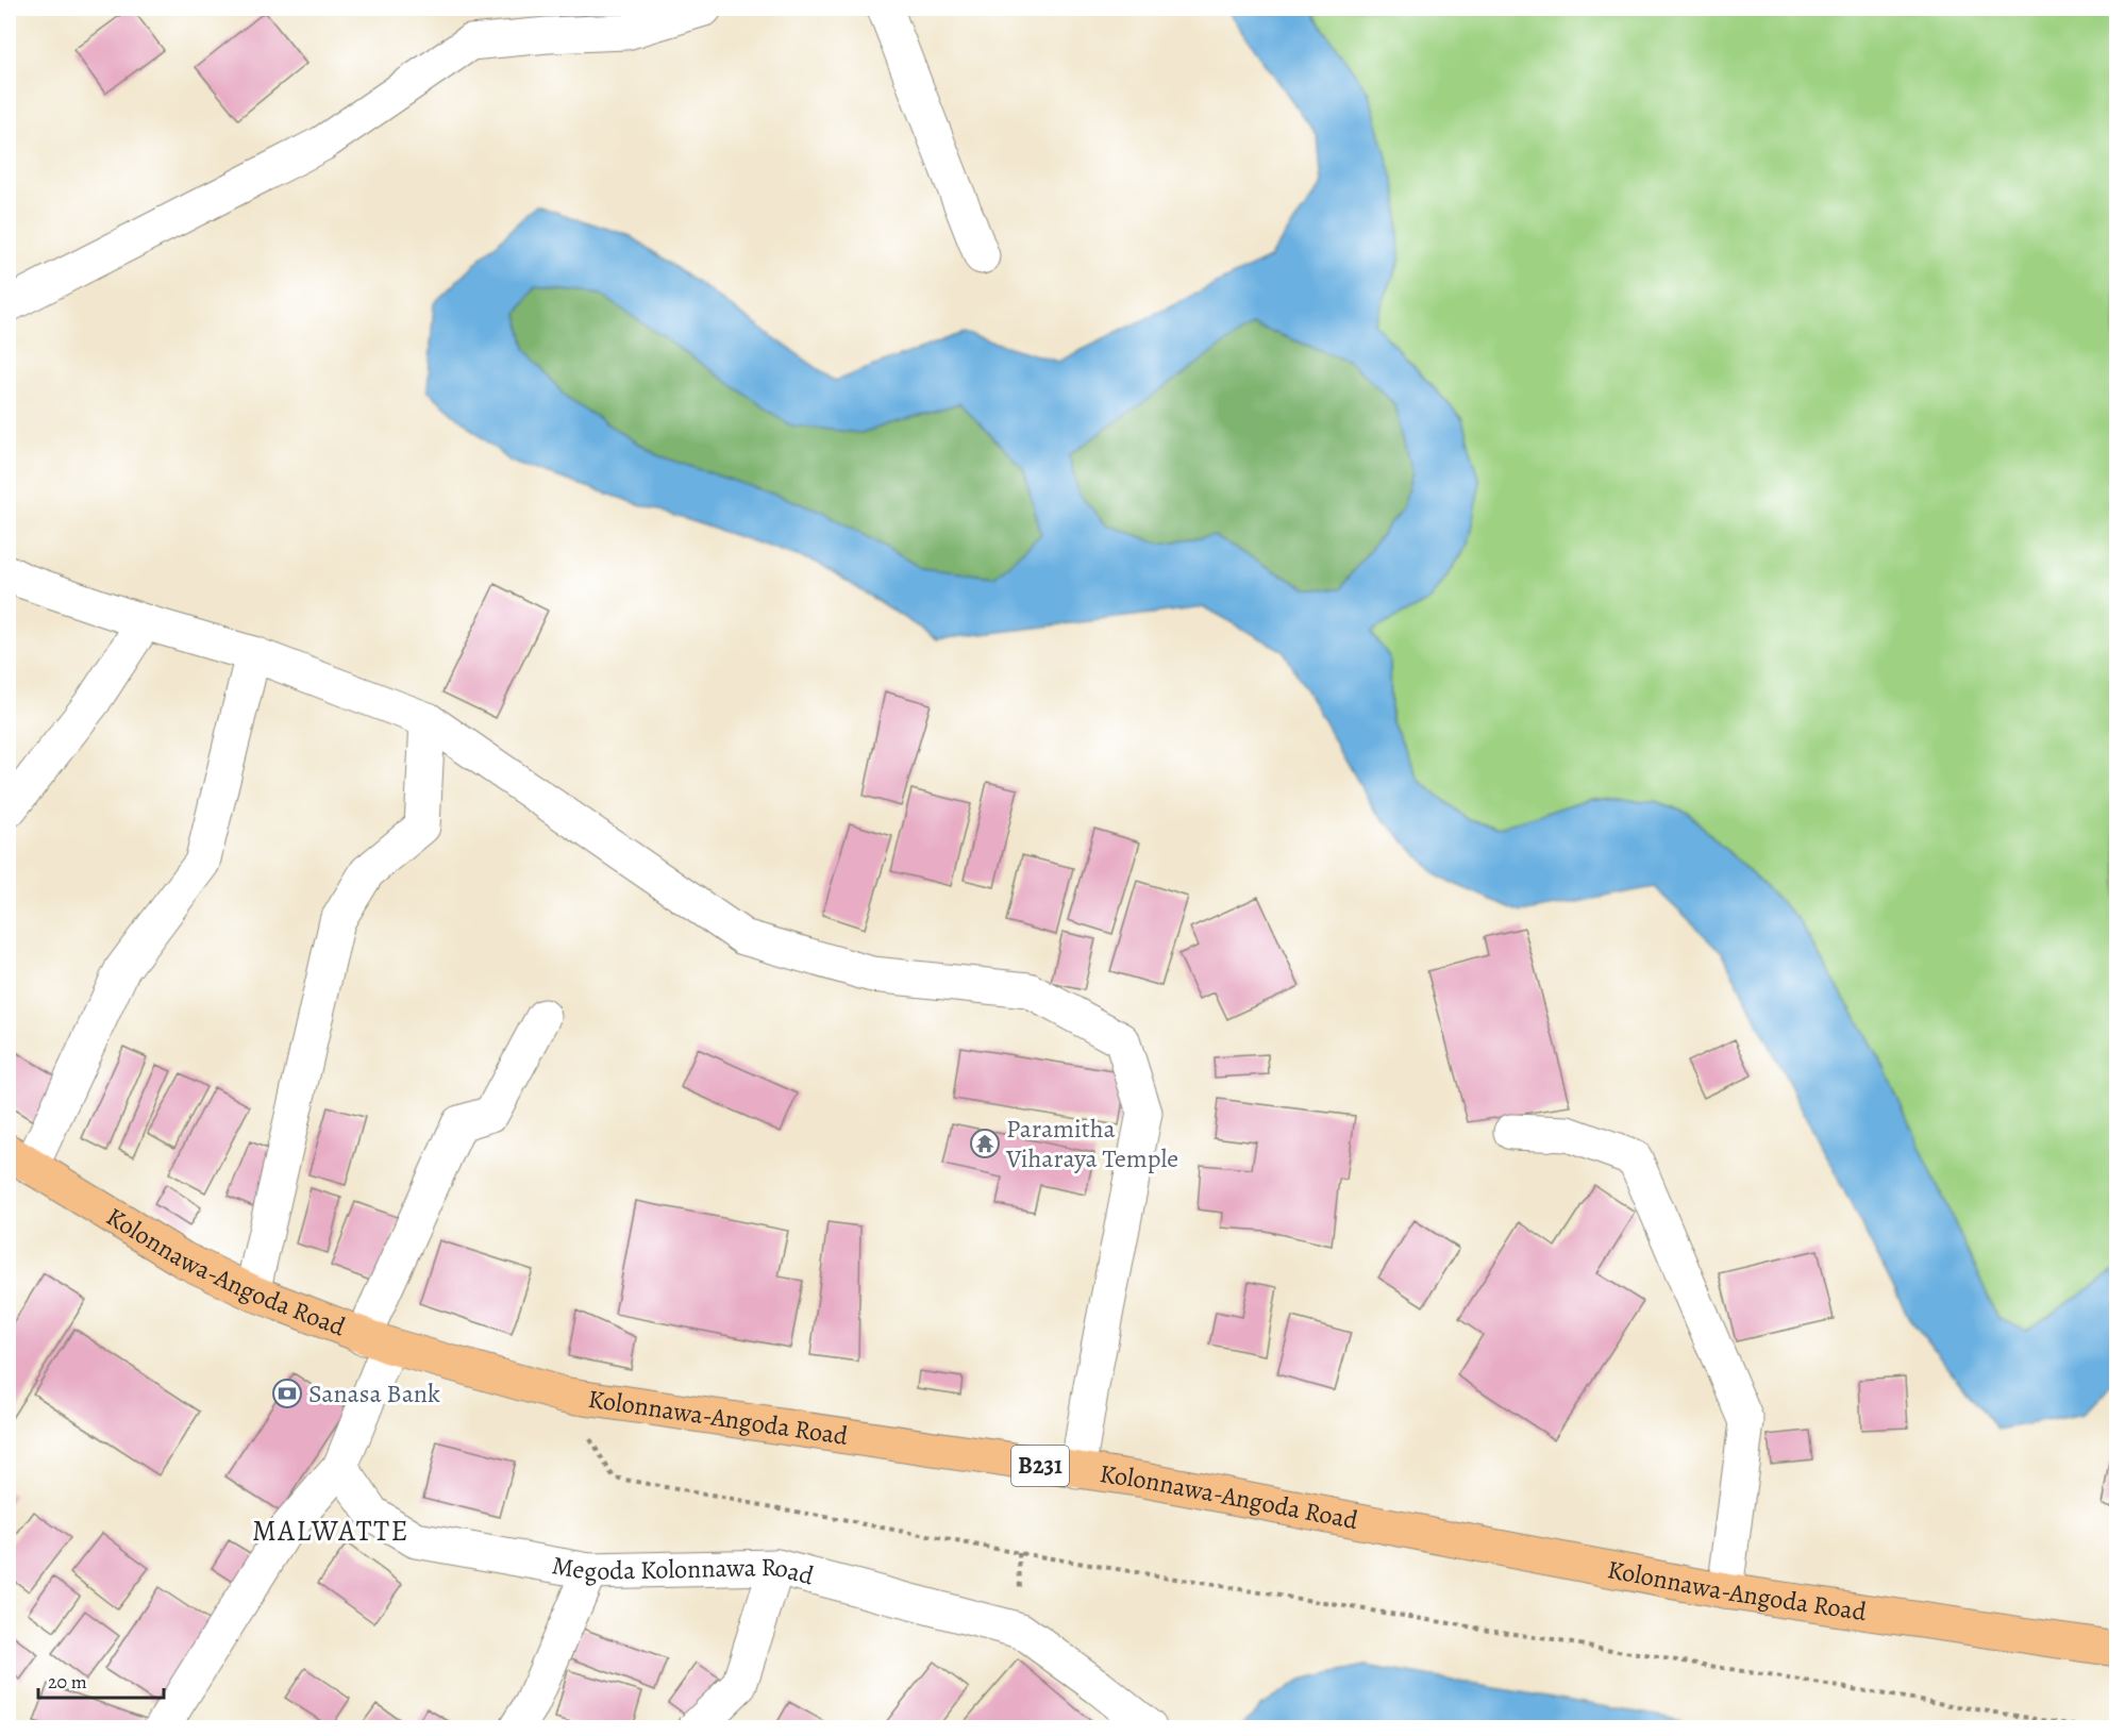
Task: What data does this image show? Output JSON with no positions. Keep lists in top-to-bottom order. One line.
{"streets":{"main road":["Kolonnawa-Angoda Road","B231"],"street":["Megoda Kolonnawa Road"]},"districts":["MALWATTE"],"places":{"temple":["Paramitha Viharaya Temple"],"bank":["Sanasa Bank"]},"scale_bar":"20 m"}
